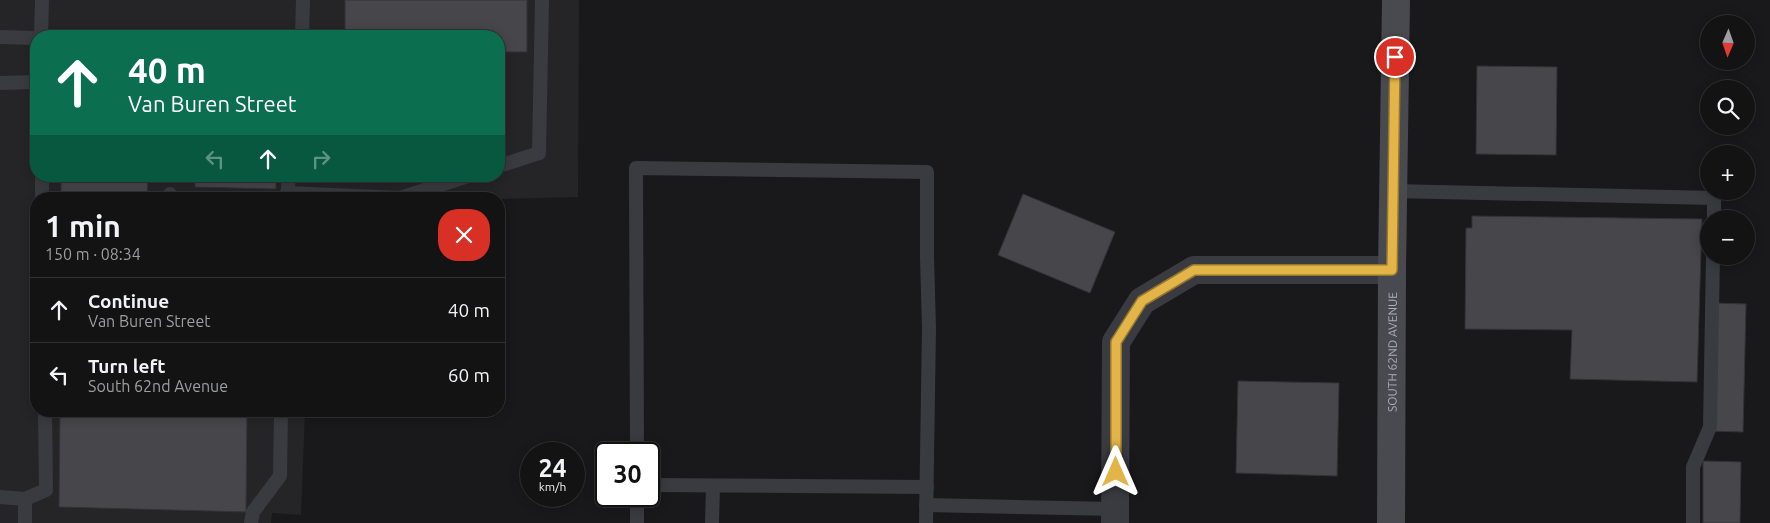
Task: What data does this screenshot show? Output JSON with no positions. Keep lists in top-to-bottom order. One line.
{"streets":{"street":["SOUTH 62ND AVENUE"]},"north":"bottom","page":{"map_buttons":["+","−"],"turn":["40 m","Van Buren Street"],"heading":["1 min","150 m · 08:34"],"list":[{"name":"Continue","note":"Van Buren Street","value":"40 m"},{"name":"Turn left","note":"South 62nd Avenue","value":"60 m"}],"speed":"24 km/h","limit":"30"}}
